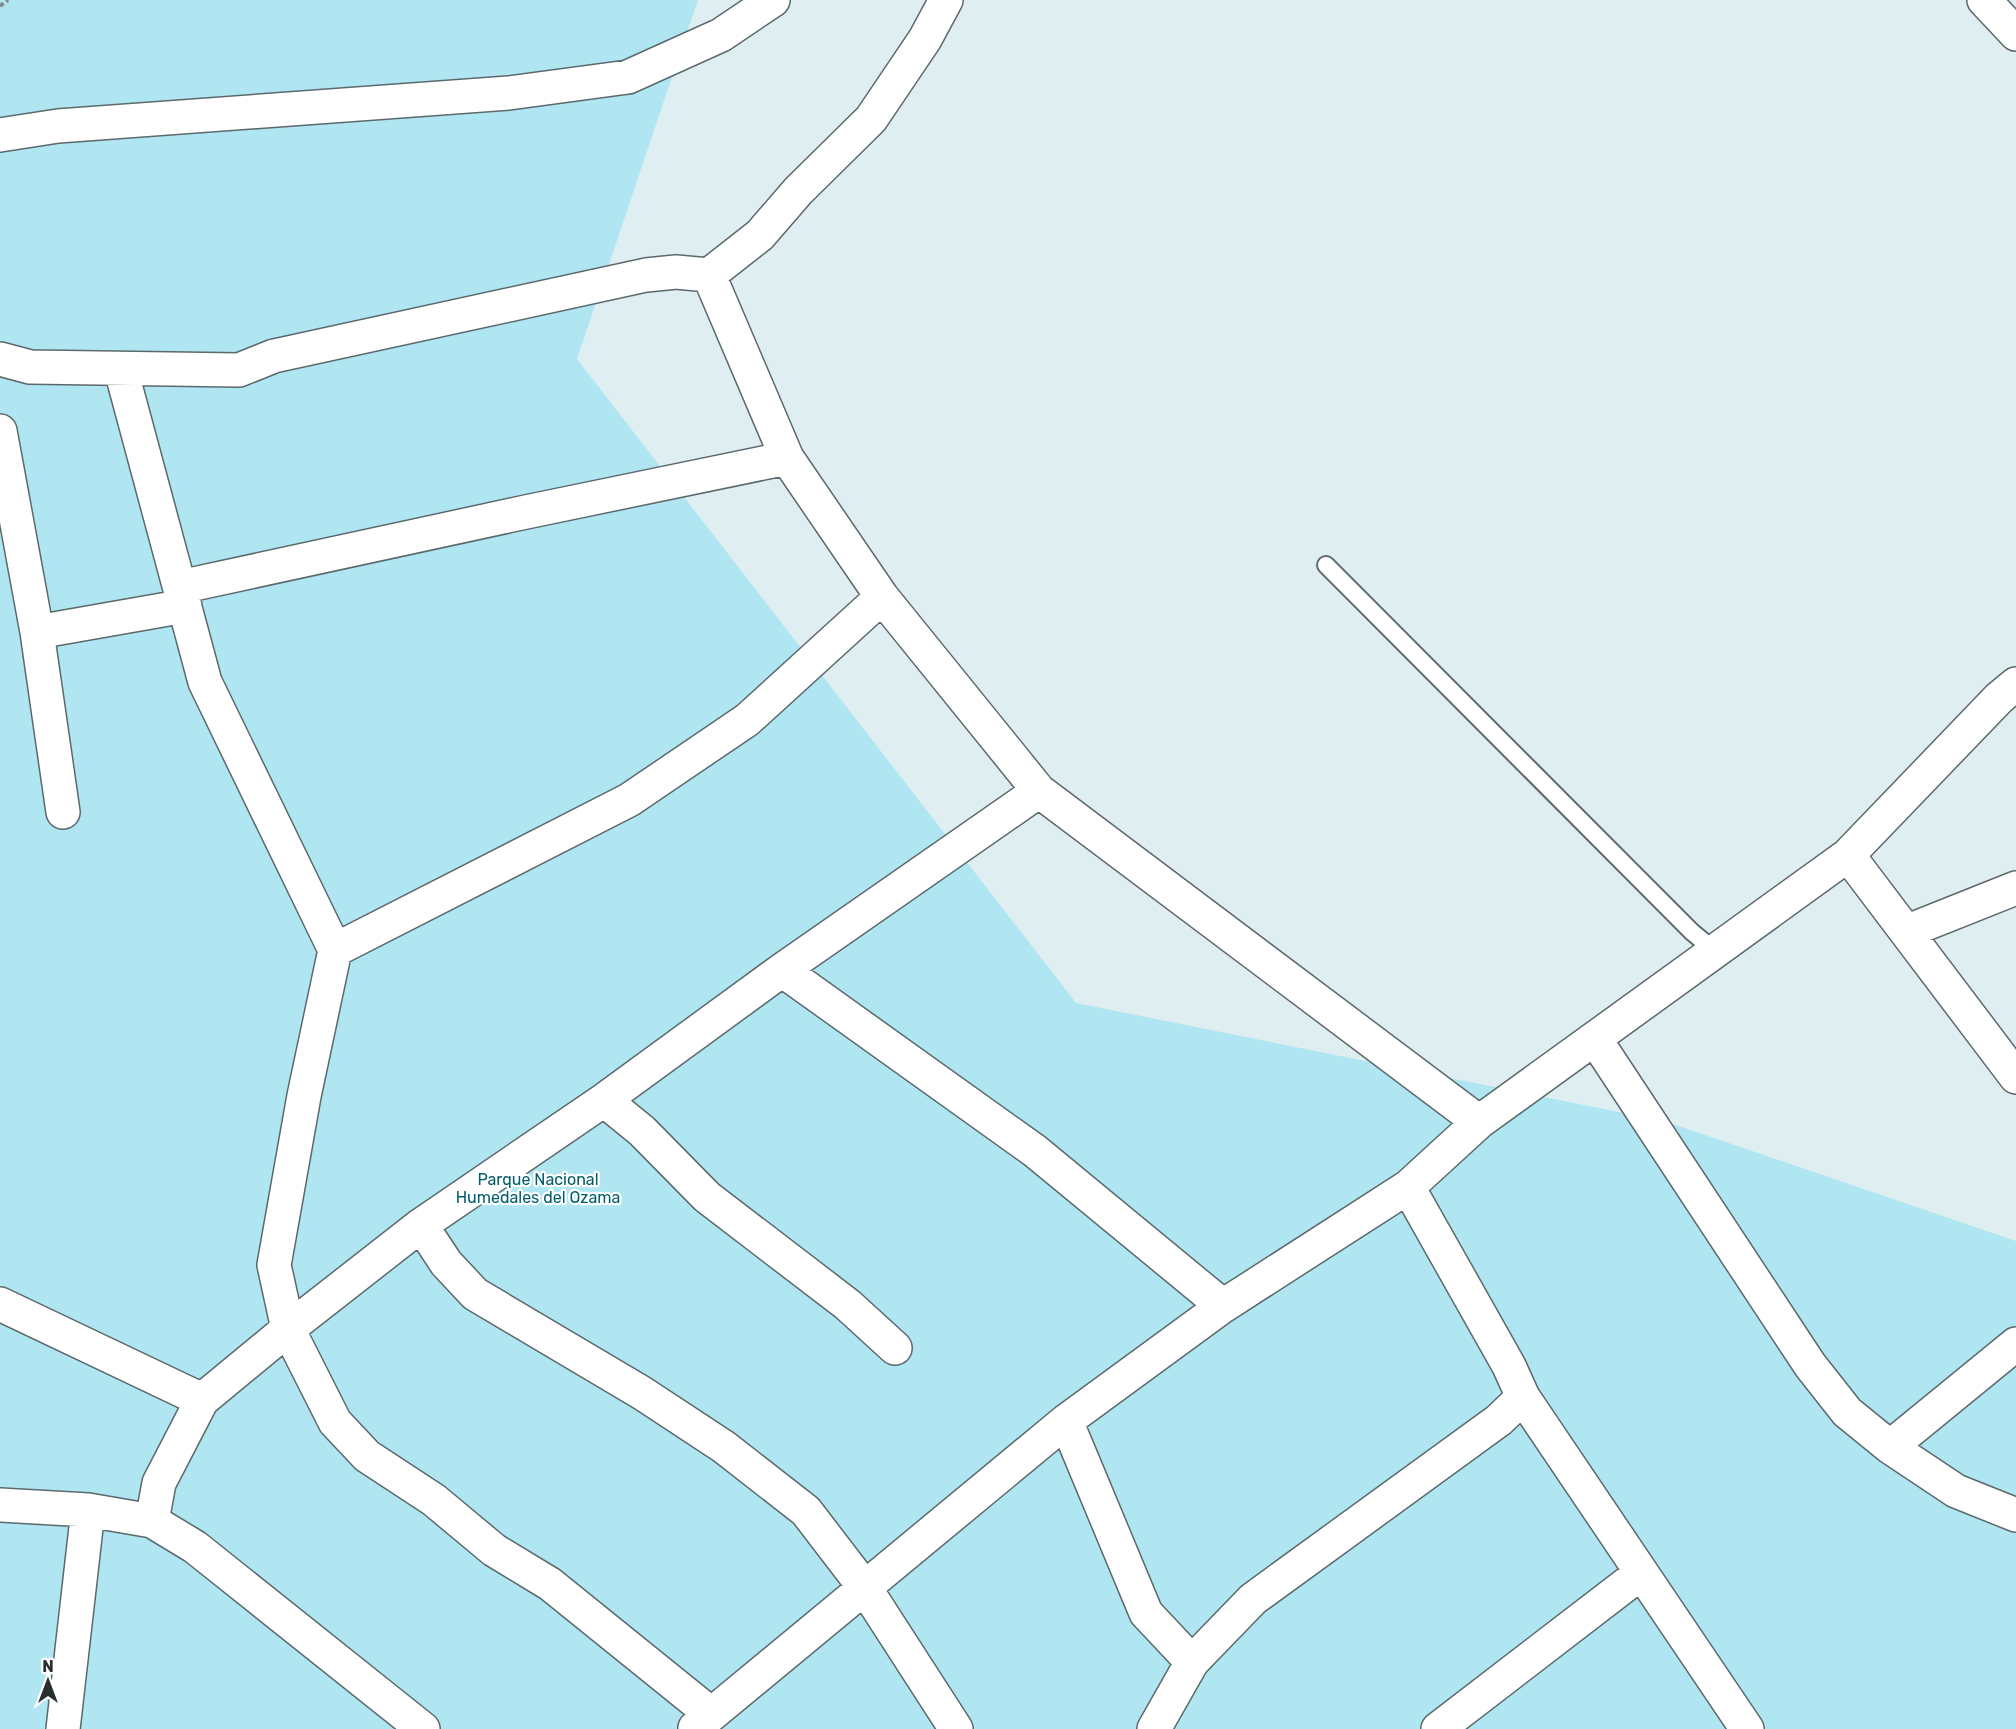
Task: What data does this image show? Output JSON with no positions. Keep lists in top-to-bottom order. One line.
{"parks":["Parque Nacional Humedales del Ozama"],"north":"top"}
